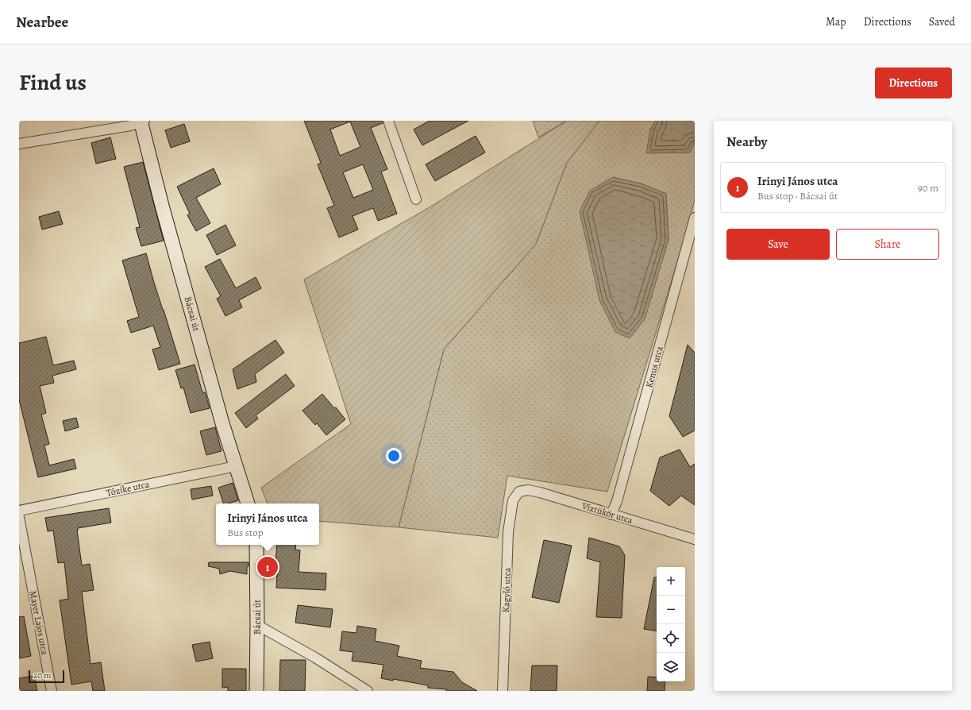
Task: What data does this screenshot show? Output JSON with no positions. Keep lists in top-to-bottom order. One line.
{"streets":{"main road":["Bácsai út"],"street":["Kenus utca","Tőzike utca","Víztükör utca","Kagyló utca","Mayer Lajos utca"]},"crossings":[["Bácsai út","Tőzike utca"],["Kenus utca","Víztükör utca"],["Víztükör utca","Kagyló utca"]],"scale_bar":"20 m","page":{"header":"Nearbee","nav":["Map","Directions","Saved"],"title":"Find us","buttons":["Directions",["Save","Share"]],"heading":"Nearby","list":[{"mark":"1","name":"Irinyi János utca","note":"Bus stop · Bácsai út","value":"90 m"}],"popup":["Irinyi János utca","Bus stop"],"pins":"1","map_buttons":["+","−"],"scale":"20 m"}}
